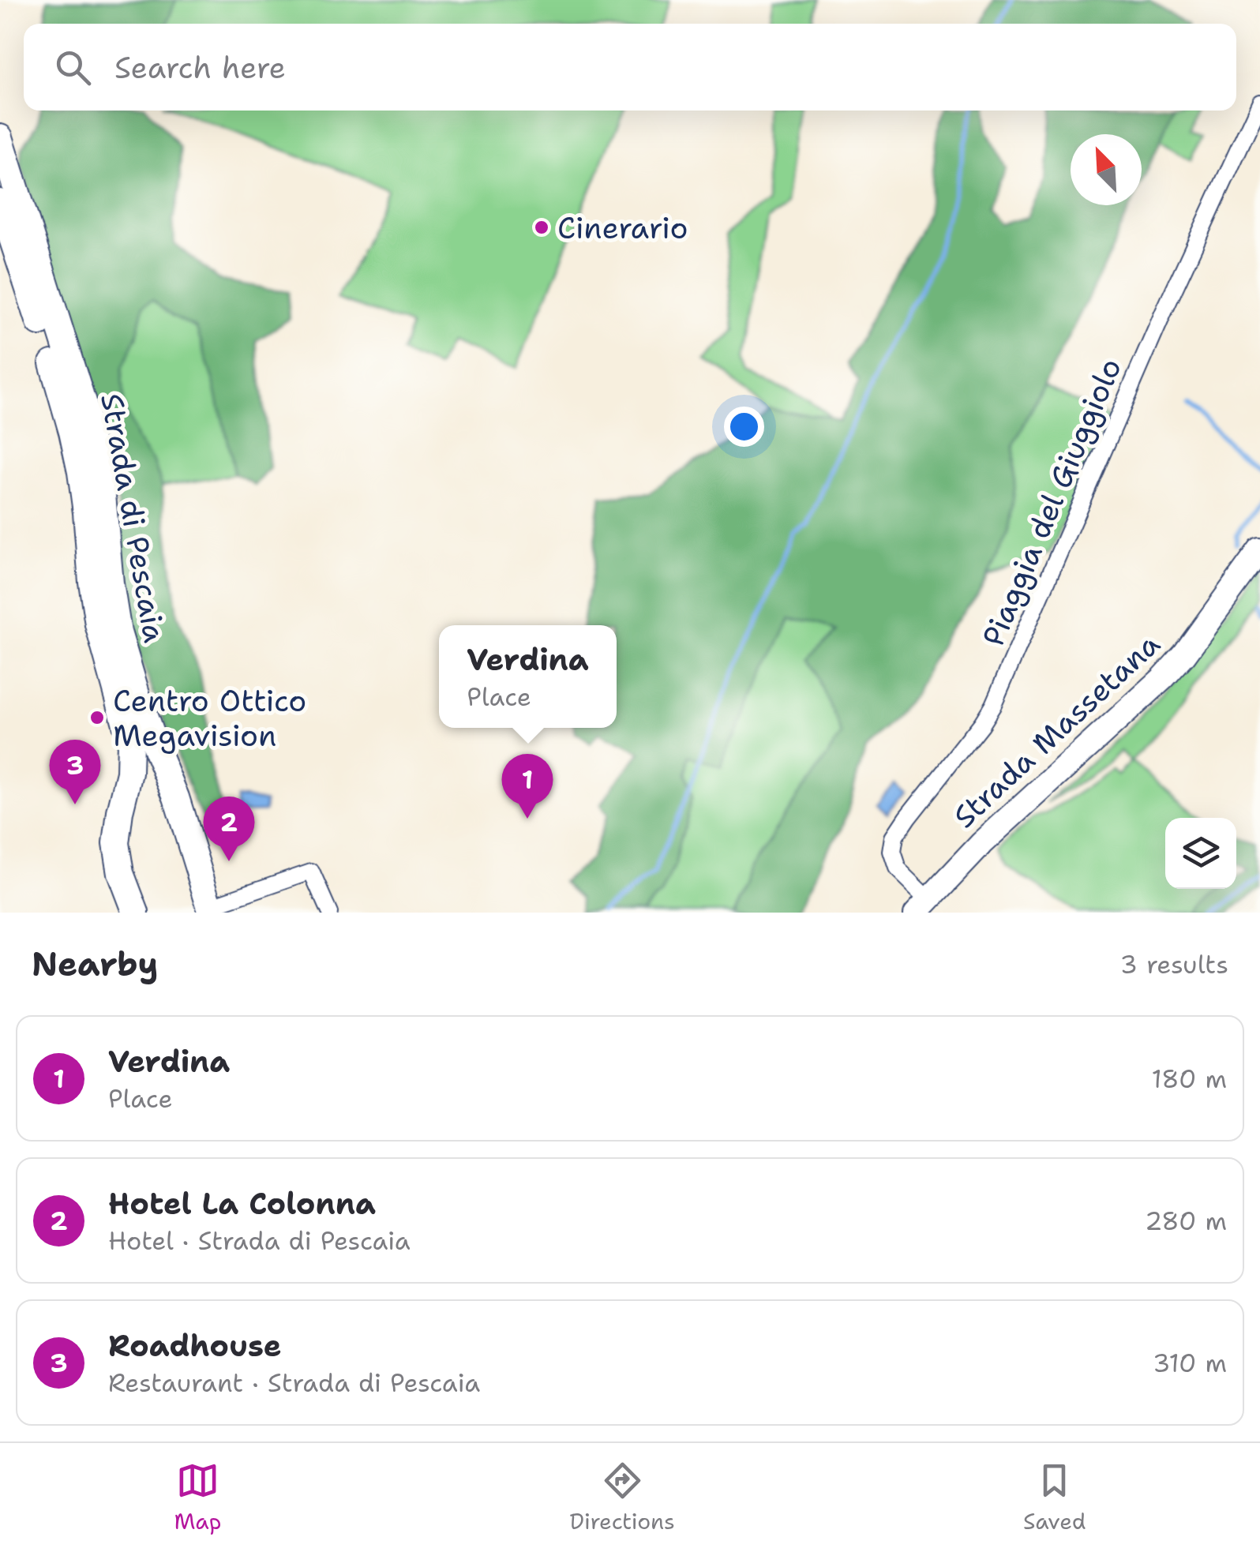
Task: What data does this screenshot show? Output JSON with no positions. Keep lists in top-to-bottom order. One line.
{"streets":{"main road":["Strada di Pescaia"],"street":["Piaggia del Giuggiolo","Strada Massetana"]},"crossings":[["Piaggia del Giuggiolo","Strada Massetana"]],"places":["Cinerario","Centro Ottico Megavision"],"north":"top left","page":{"search":"Search here","popup":["Verdina","Place"],"pins":["3","1","2"],"heading":["Nearby","3 results"],"list":[{"mark":"1","name":"Verdina","note":"Place","value":"180 m"},{"mark":"2","name":"Hotel La Colonna","note":"Hotel · Strada di Pescaia","value":"280 m"},{"mark":"3","name":"Roadhouse","note":"Restaurant · Strada di Pescaia","value":"310 m"}],"nav":["Map","Directions","Saved"]}}
